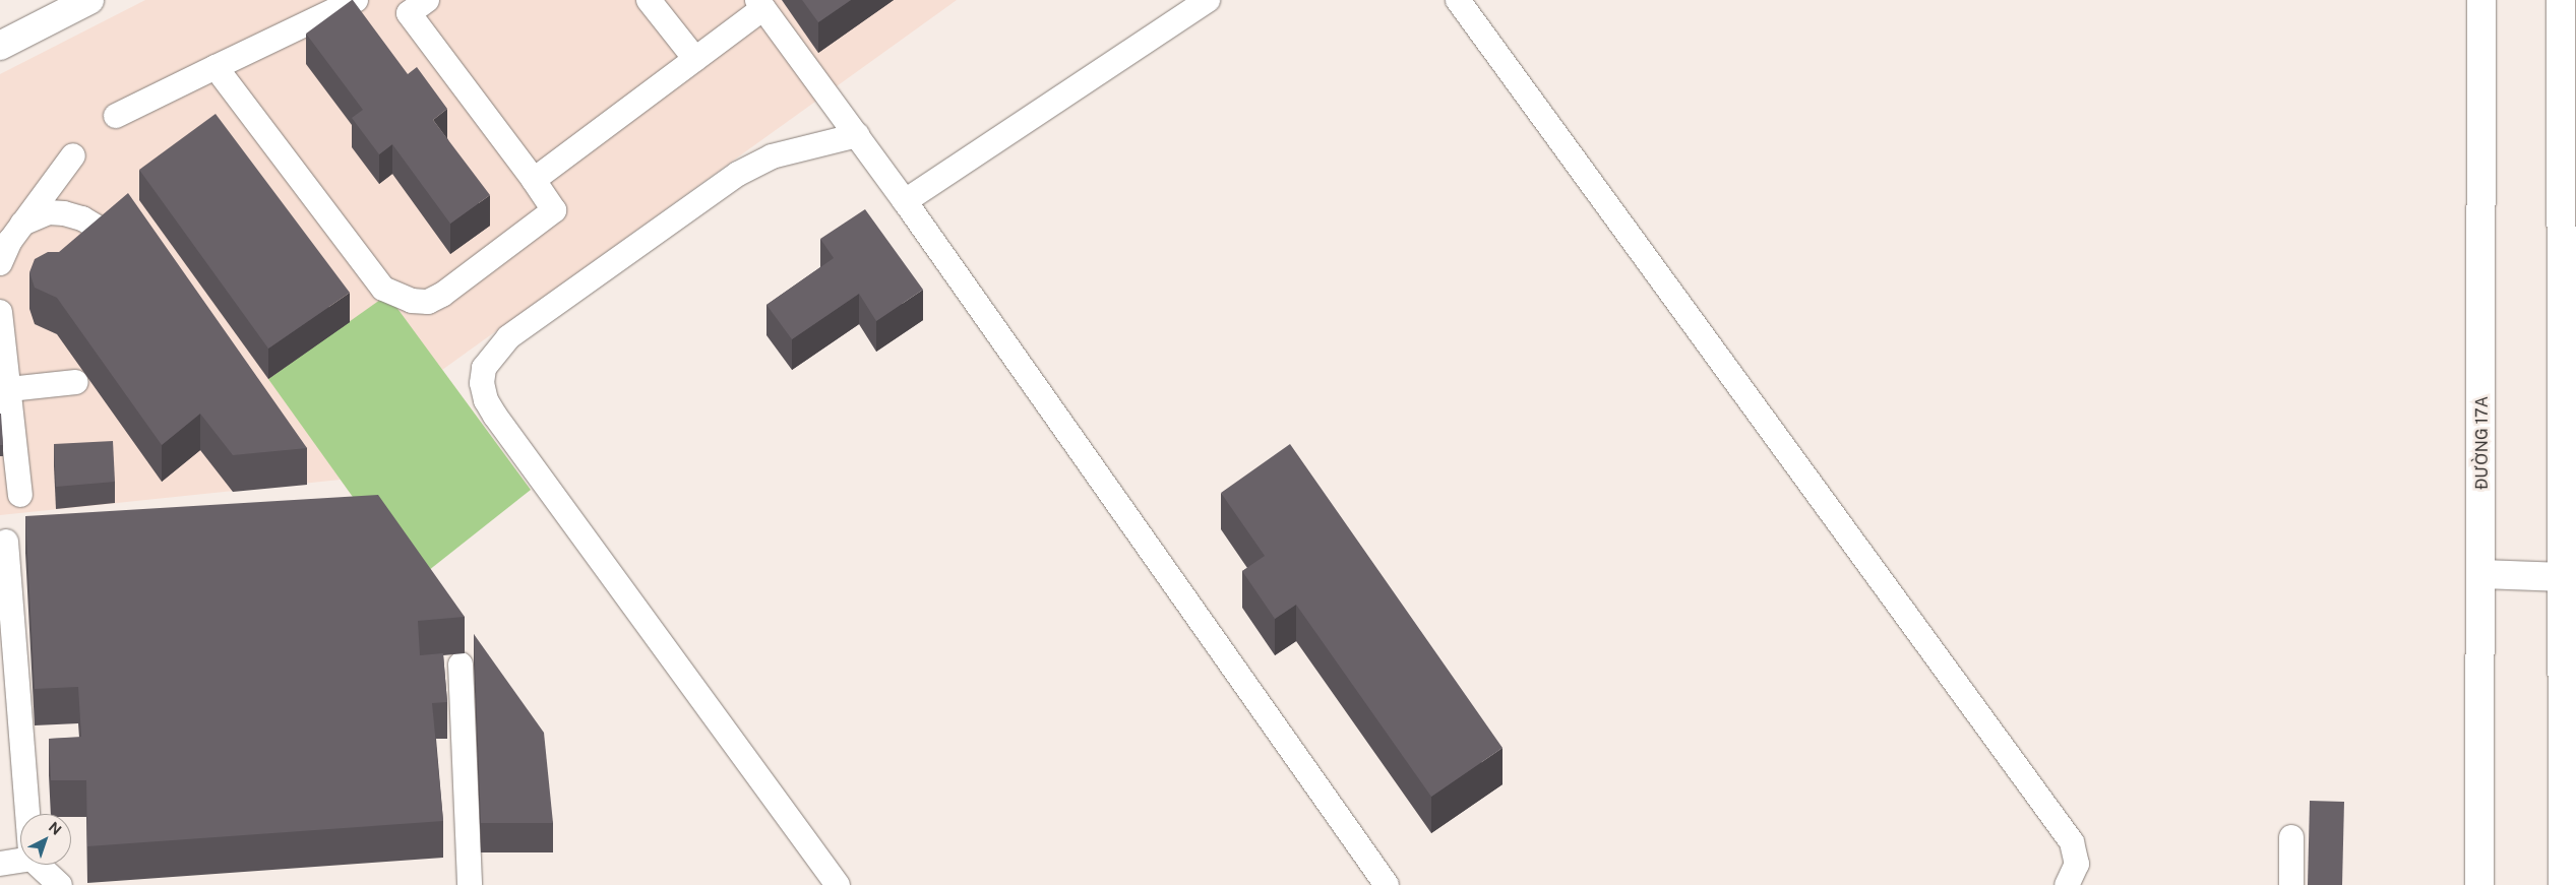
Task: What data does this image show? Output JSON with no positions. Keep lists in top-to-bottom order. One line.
{"streets":{"street":["ĐƯỜNG 17A"]},"north":"top right"}
